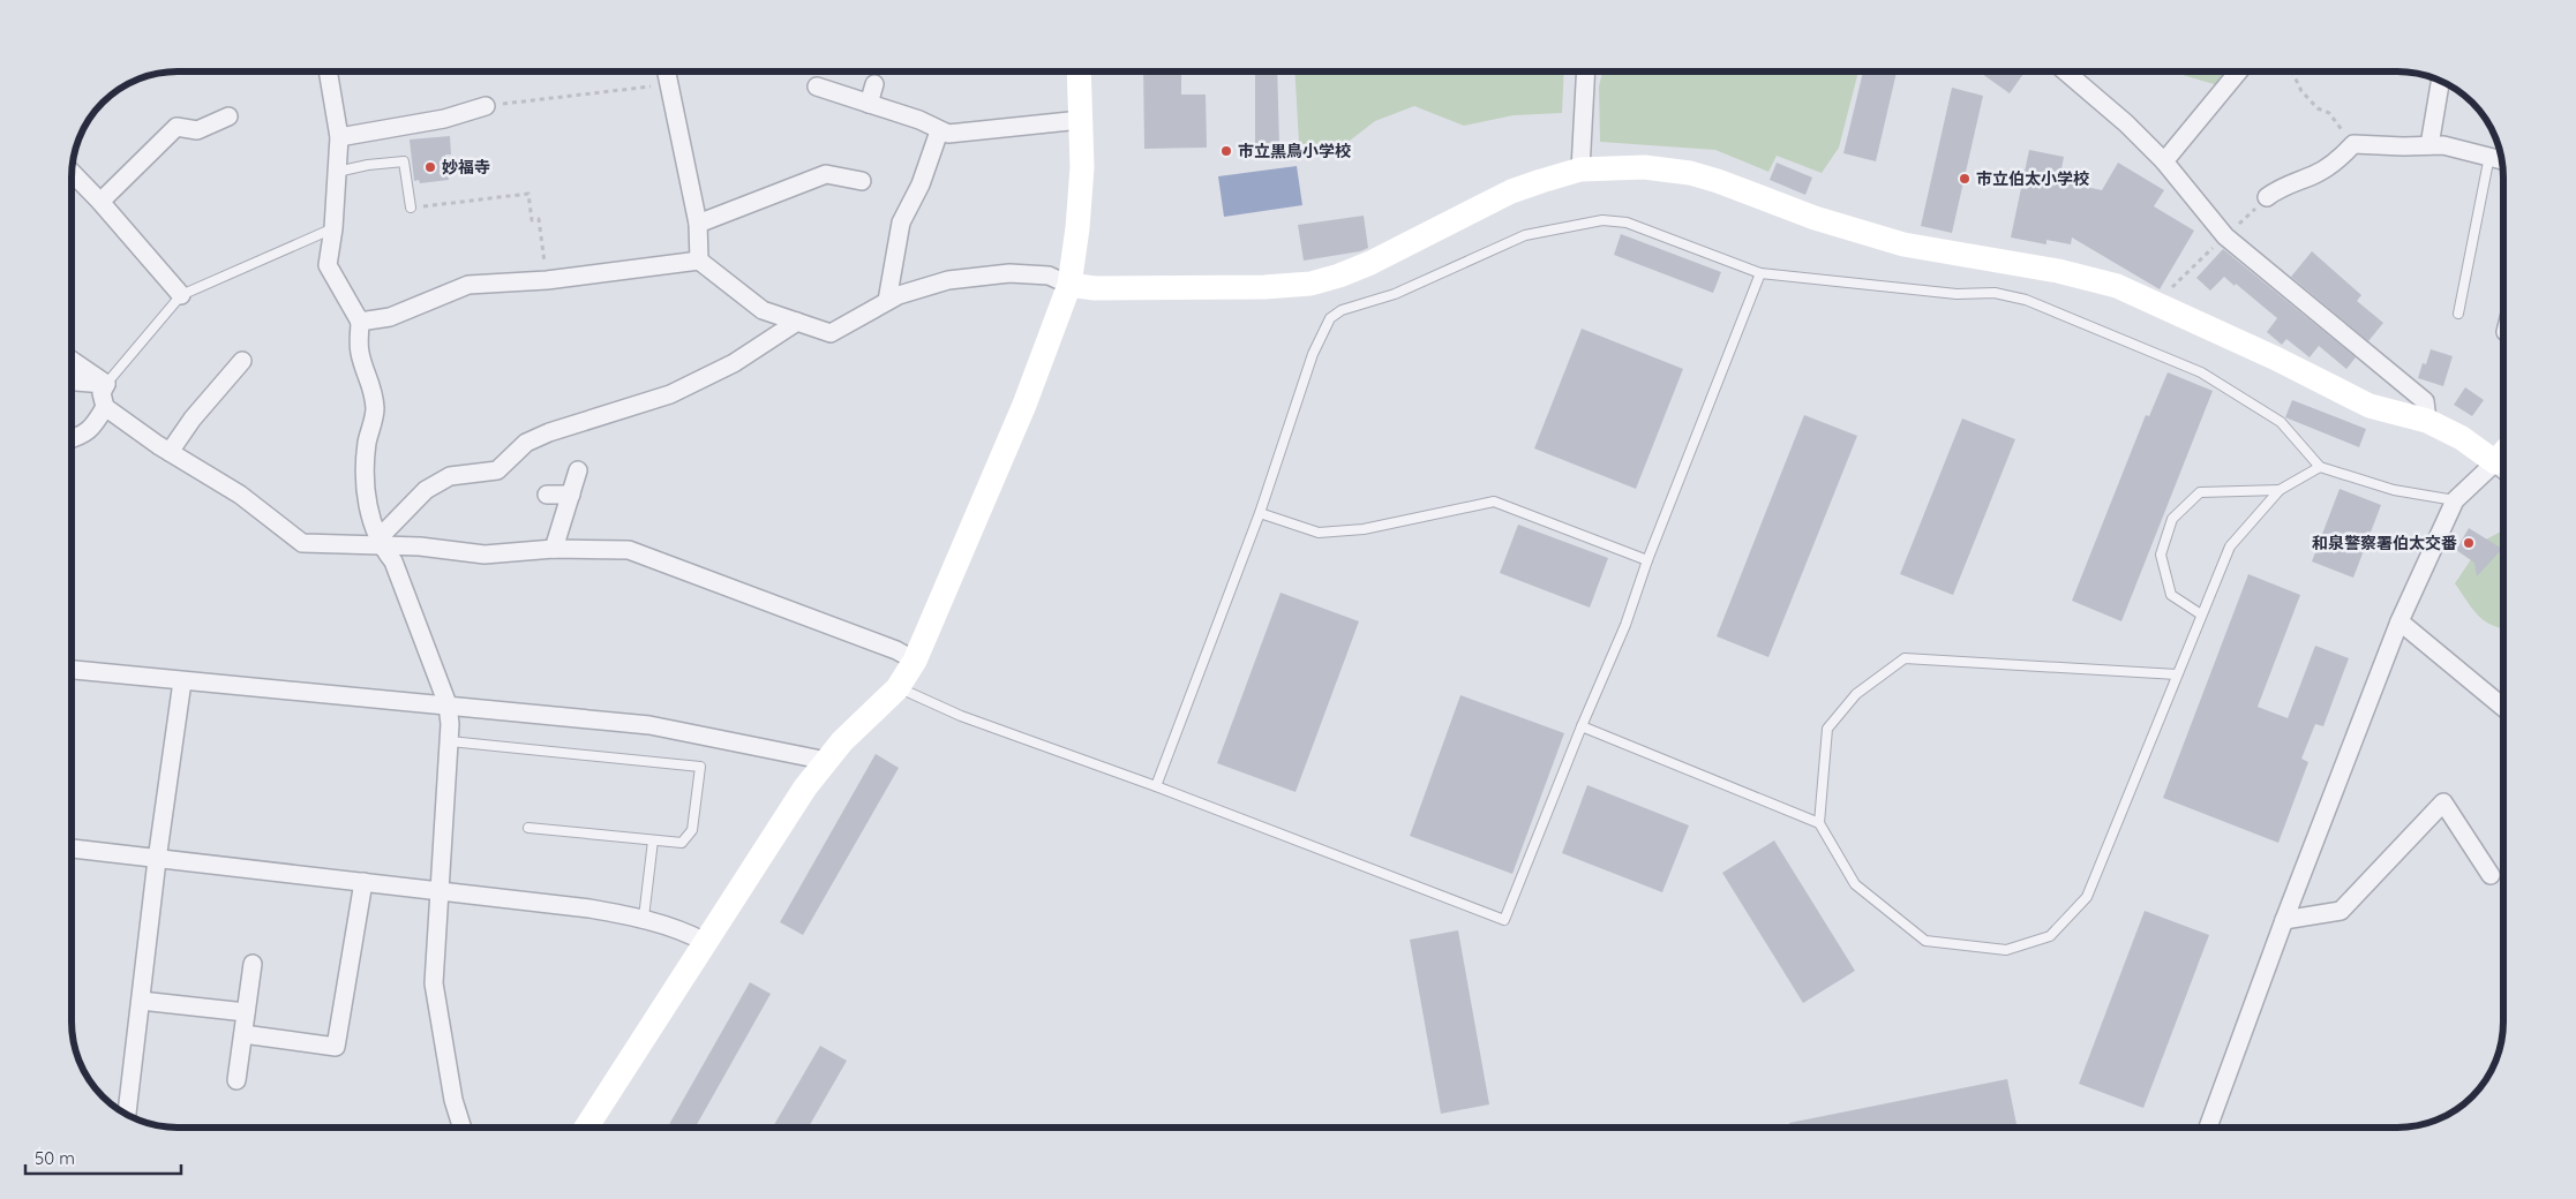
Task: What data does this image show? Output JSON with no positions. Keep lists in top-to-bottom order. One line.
{"places":["市立黒鳥小学校","妙福寺","市立伯太小学校","和泉警察署伯太交番"],"scale_bar":"50 m"}
